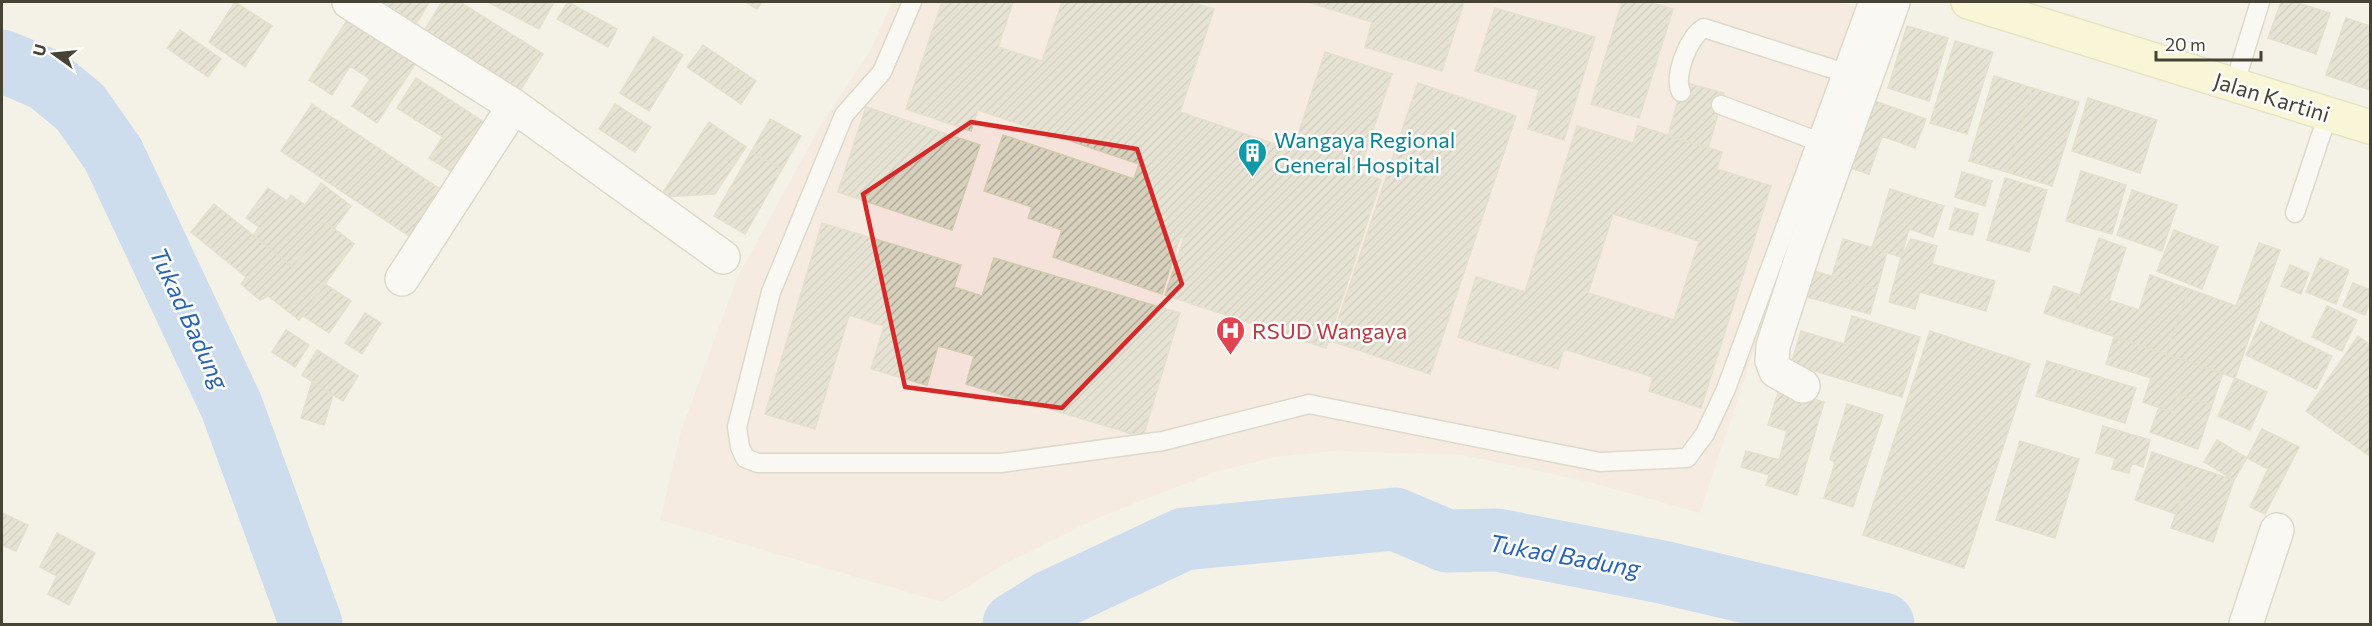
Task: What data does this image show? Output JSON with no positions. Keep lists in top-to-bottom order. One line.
{"streets":{"main road":["Jalan Kartini"]},"water":["Tukad Badung"],"places":{"building":["Wangaya Regional General Hospital"],"hospital":["RSUD Wangaya"]},"scale_bar":"20 m","north":"left"}
